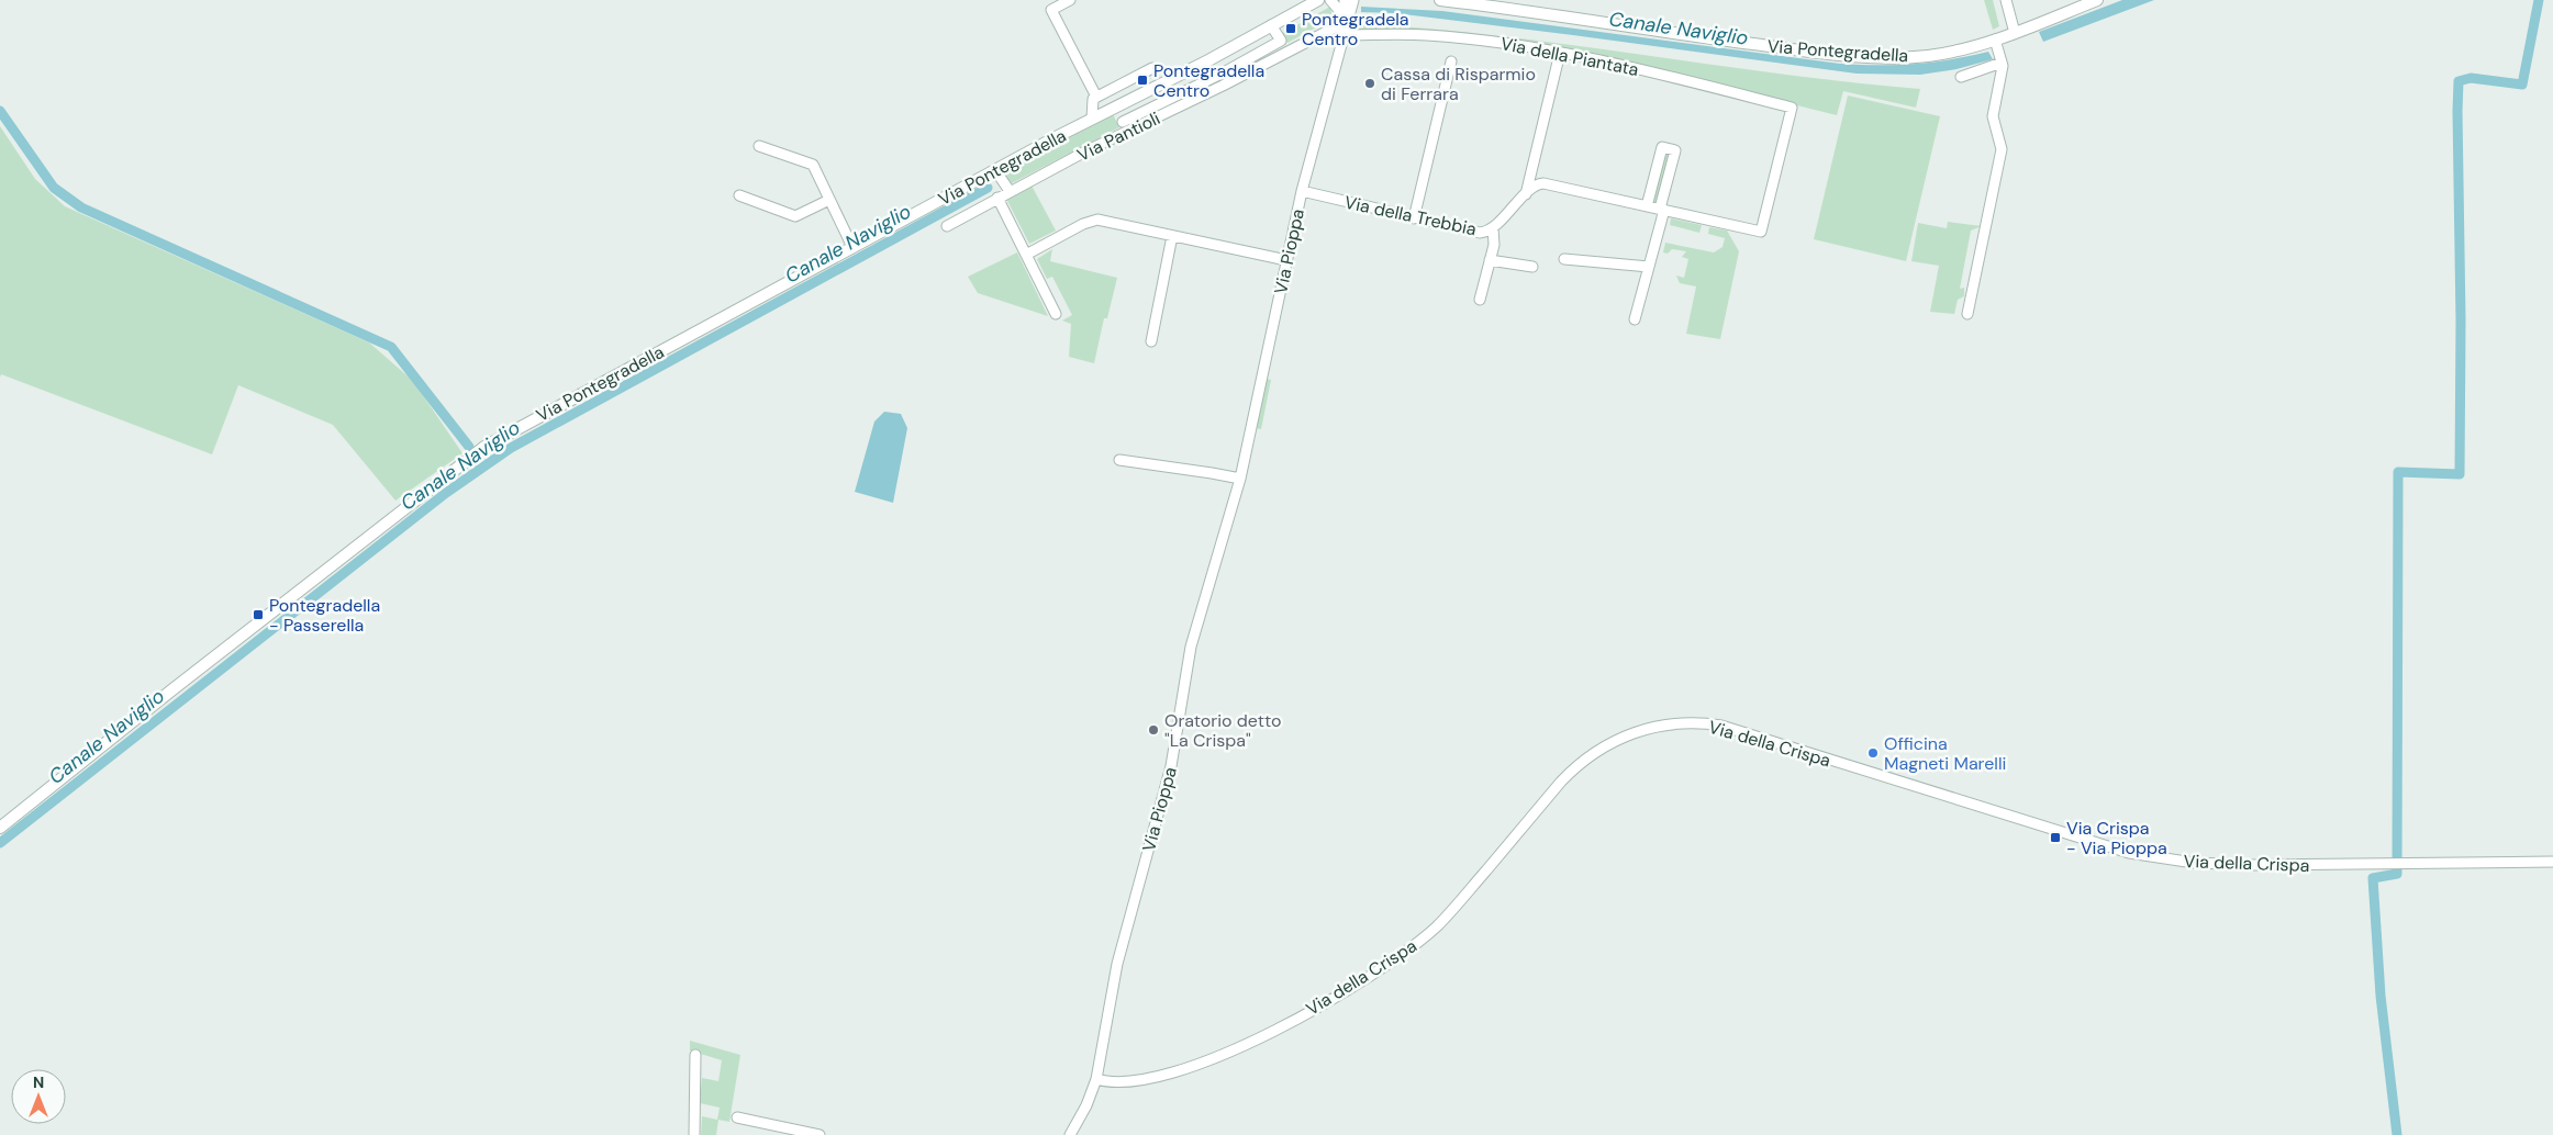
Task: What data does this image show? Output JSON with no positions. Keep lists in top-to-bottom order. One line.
{"streets":{"street":["Via Pontegradella","Via della Piantata","Via Pantioli","Via della Trebbia","Via Pioppa","Via della Crispa"]},"crossings":[["Via della Piantata","Via Pantioli"],["Via della Piantata","Via della Trebbia"],["Via della Piantata","Via Pioppa"],["Via Pantioli","Via Pioppa"],["Via della Trebbia","Via Pioppa"],["Via Pioppa","Via della Crispa"]],"water":["Canale Naviglio"],"places":{"transit":["Pontegradela Centro","Pontegradella Centro","Pontegradella - Passerella","Via Crispa - Via Pioppa"],"other":["Cassa di Risparmio di Ferrara","Oratorio detto \"La Crispa\"","Officina Magneti Marelli"]},"north":"top"}
